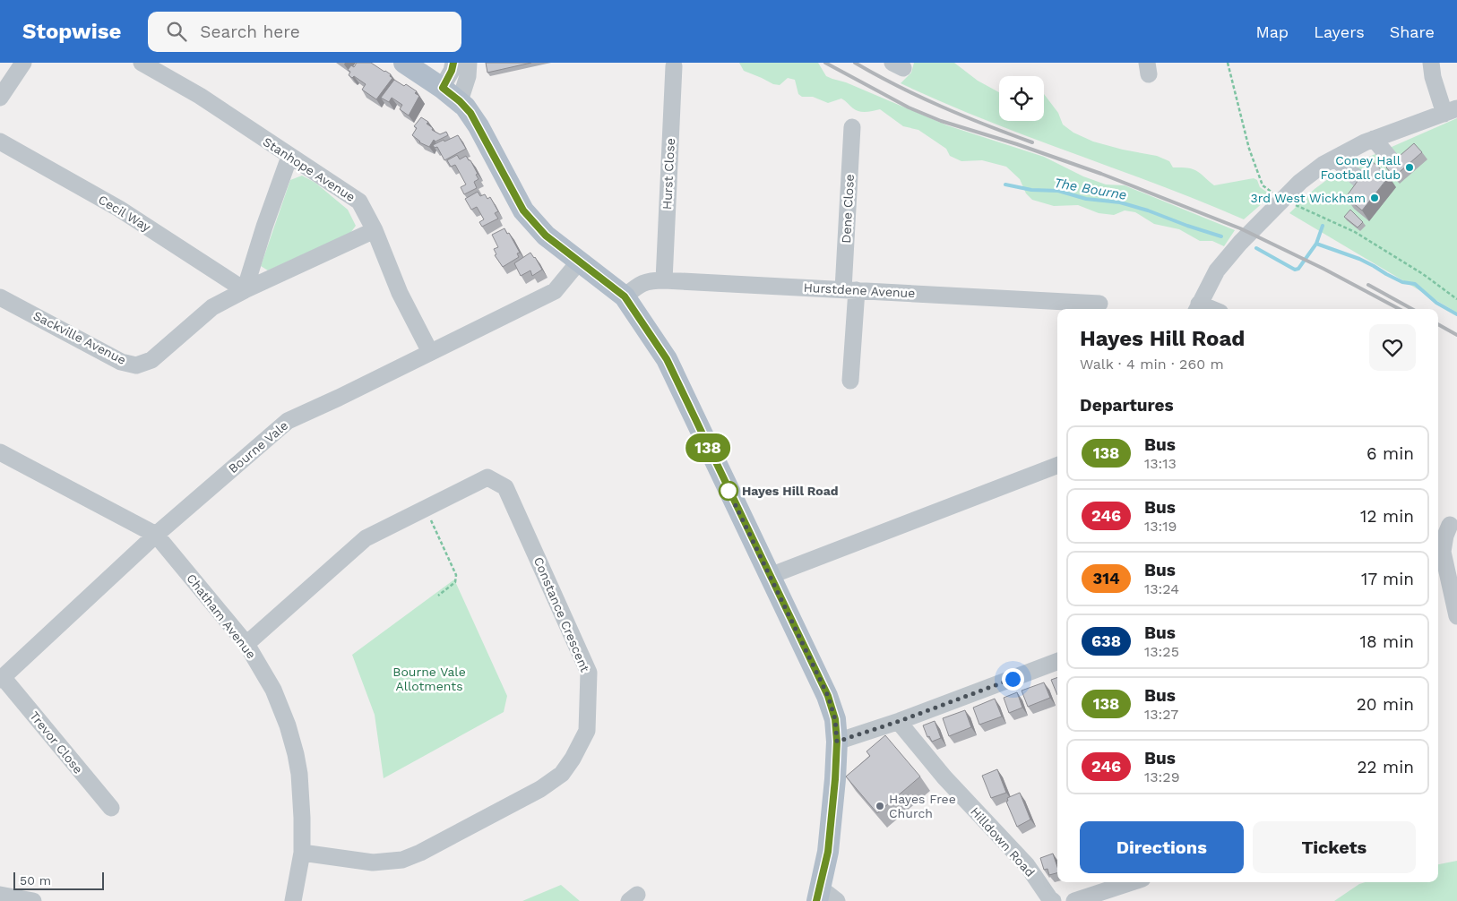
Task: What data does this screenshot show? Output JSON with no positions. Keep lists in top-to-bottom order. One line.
{"streets":{"street":["Stanhope Avenue","Hurst Close","Dene Close","Cecil Way","Hurstdene Avenue","Sackville Avenue","Bourne Vale","Constance Crescent","Chatham Avenue","Trevor Close","Hilldown Road"]},"crossings":[["Stanhope Avenue","Sackville Avenue"],["Stanhope Avenue","Bourne Vale"],["Hurst Close","Hurstdene Avenue"],["Dene Close","Hurstdene Avenue"],["Cecil Way","Sackville Avenue"],["Bourne Vale","Chatham Avenue"],["Bourne Vale","Trevor Close"],["Constance Crescent","Chatham Avenue"]],"water":["The Bourne"],"parks":["Bourne Vale Allotments"],"places":["Coney Hall Football club","3rd West Wickham","Hayes Hill Road","Hayes Free Church"],"lines":["bus line 138"],"scale_bar":"50 m","page":{"header":"Stopwise","search":"Search here","nav":["Map","Layers","Share"],"on_map":"138","heading":[["Hayes Hill Road","Walk · 4 min · 260 m"],"Departures"],"list":[{"mark":"138","name":"Bus","note":"13:13","value":"6 min"},{"mark":"246","name":"Bus","note":"13:19","value":"12 min"},{"mark":"314","name":"Bus","note":"13:24","value":"17 min"},{"mark":"638","name":"Bus","note":"13:25","value":"18 min"},{"mark":"138","name":"Bus","note":"13:27","value":"20 min"},{"mark":"246","name":"Bus","note":"13:29","value":"22 min"}],"buttons":["Directions","Tickets"],"scale":"50 m"}}
